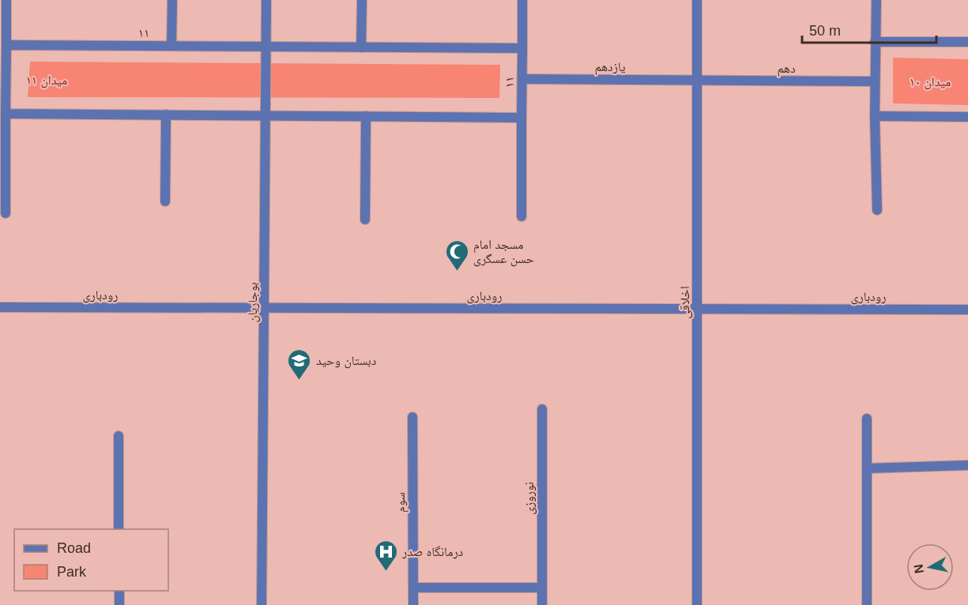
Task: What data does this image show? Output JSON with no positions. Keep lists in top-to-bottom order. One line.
{"streets":{"street":["۱۱","یازدهم","دهم","رودباری","بوجاریان","اخلاقی","نوروزی","سوم"]},"crossings":[["۱۱","یازدهم"],["۱۱","بوجاریان"],["یازدهم","دهم"],["یازدهم","اخلاقی"],["دهم","اخلاقی"],["رودباری","بوجاریان"],["رودباری","اخلاقی"]],"parks":["میدان ۱۱","میدان ۱۰"],"places":{"mosque":["مسجد امام حسن عسگری"],"school or university":["دبستان وحید"],"hospital":["درمانگاه صدر"]},"legend":["Road","Park"],"scale_bar":"50 m","north":"left"}
